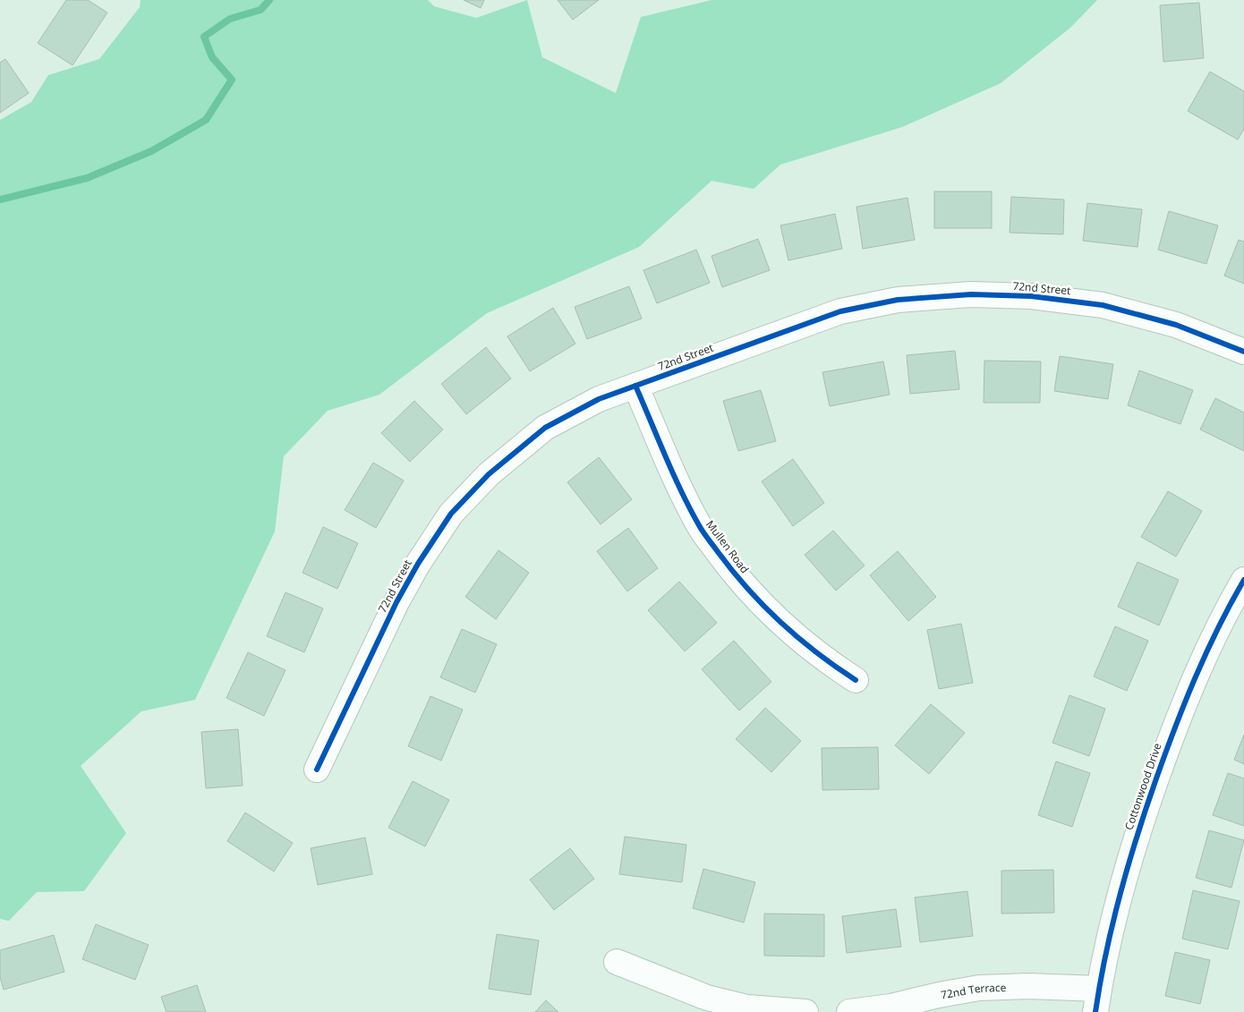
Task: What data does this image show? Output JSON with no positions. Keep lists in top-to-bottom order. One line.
{"streets":{"street":["72nd Street","Mullen Road","Cottonwood Drive","72nd Terrace"]},"crossings":[["72nd Street","Mullen Road"],["Cottonwood Drive","72nd Terrace"]]}
